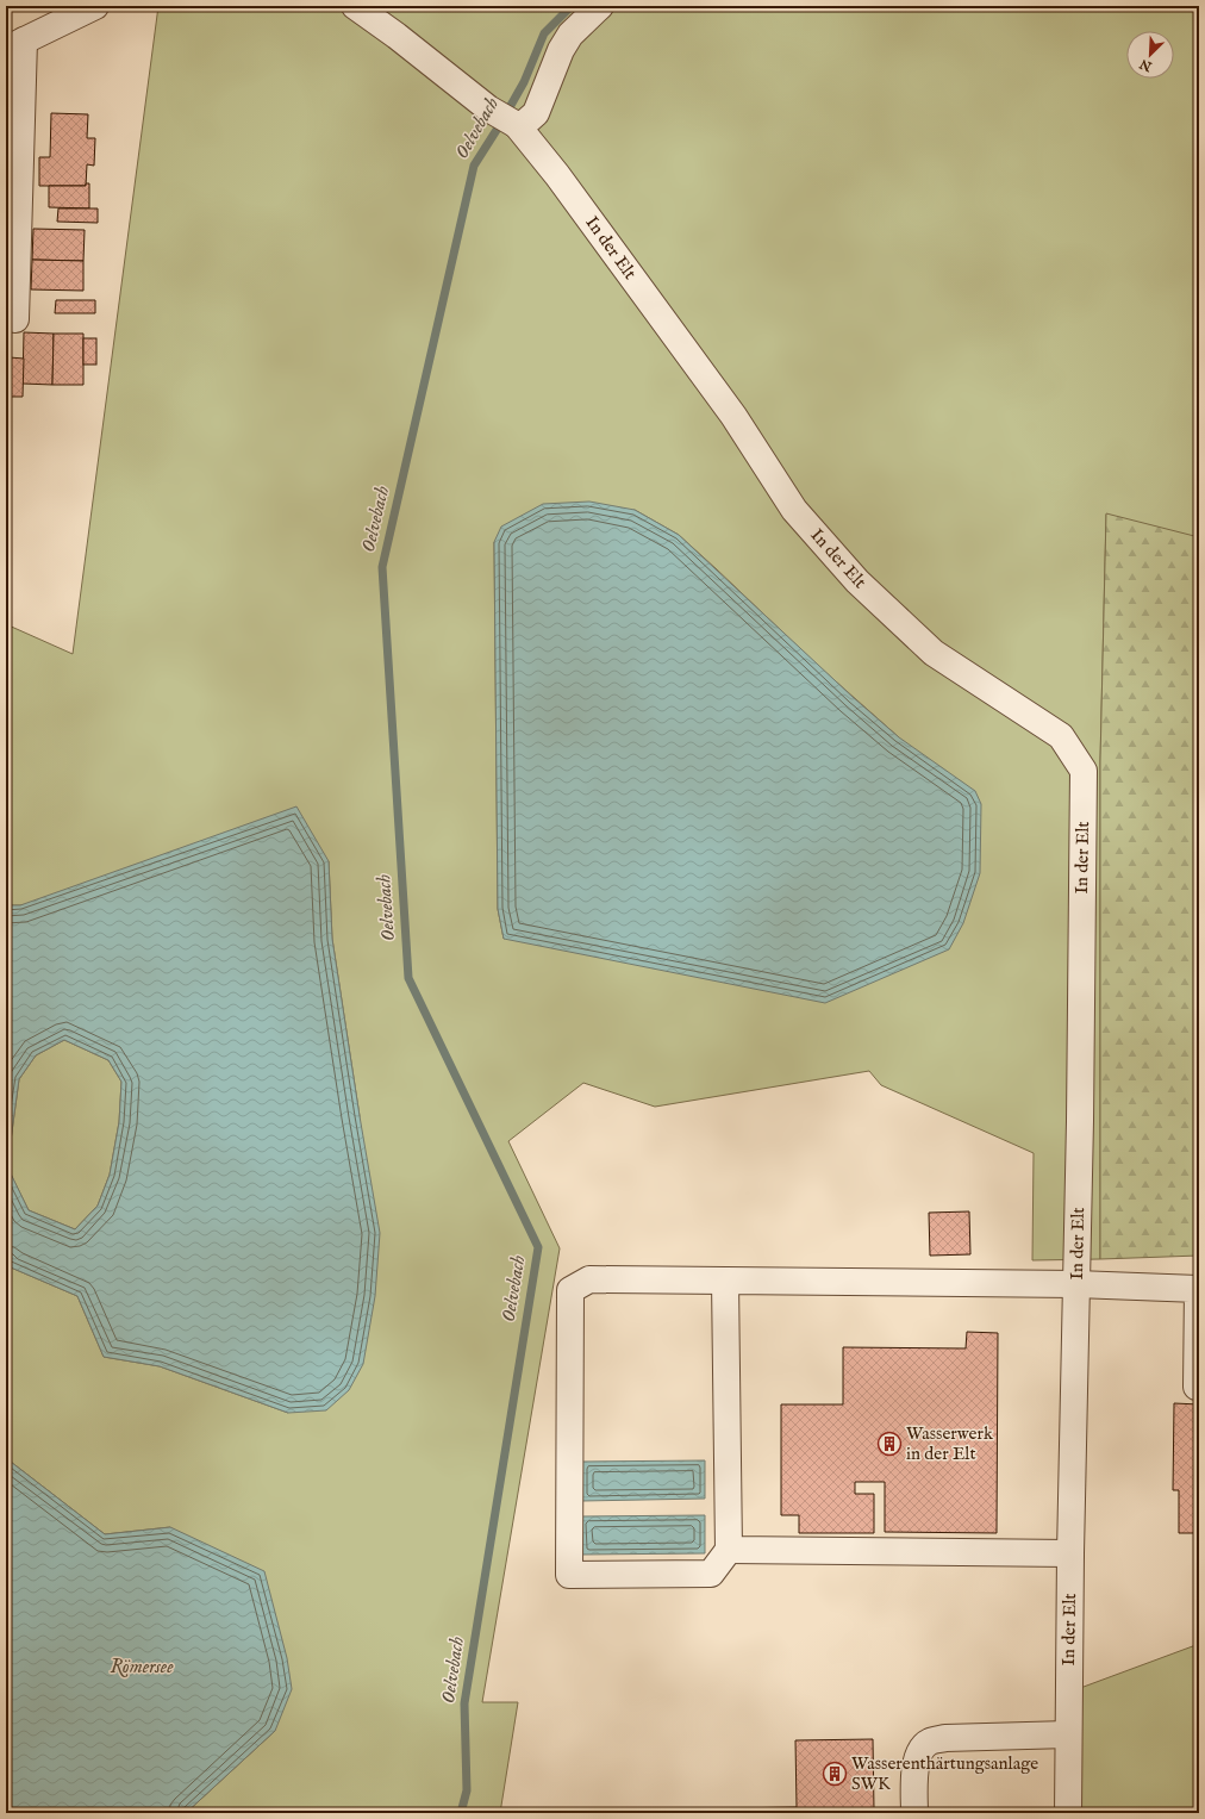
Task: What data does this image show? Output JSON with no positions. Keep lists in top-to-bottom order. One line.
{"streets":{"street":["In der Elt"]},"water":["Oelvebach","Römersee"],"places":{"building":["Wasserwerk in der Elt","Wasserenthärtungsanlage SWK"]},"north":"bottom left"}
